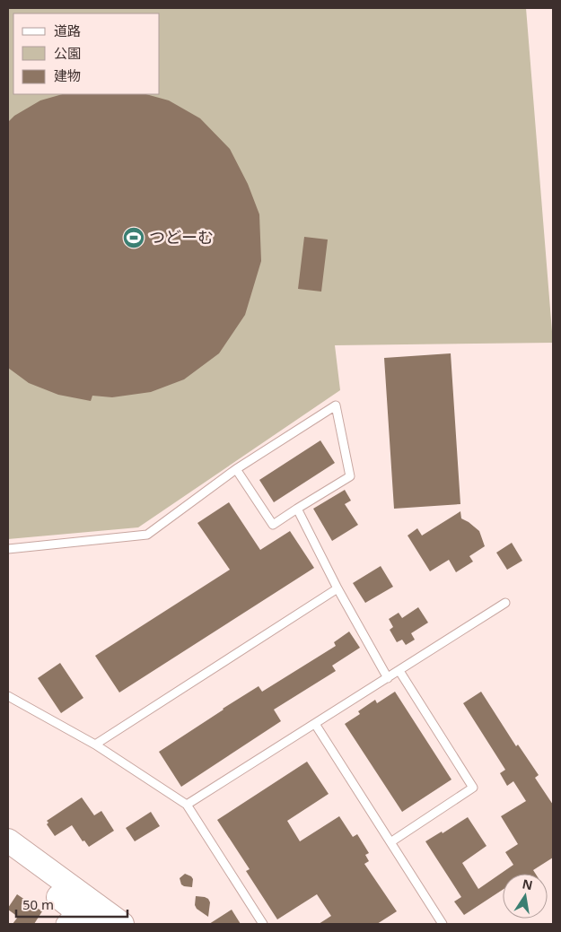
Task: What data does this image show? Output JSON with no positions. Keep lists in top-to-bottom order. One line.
{"places":{"sports":["つどーむ"]},"legend":["道路","公園","建物"],"scale_bar":"50 m","north":"top"}
